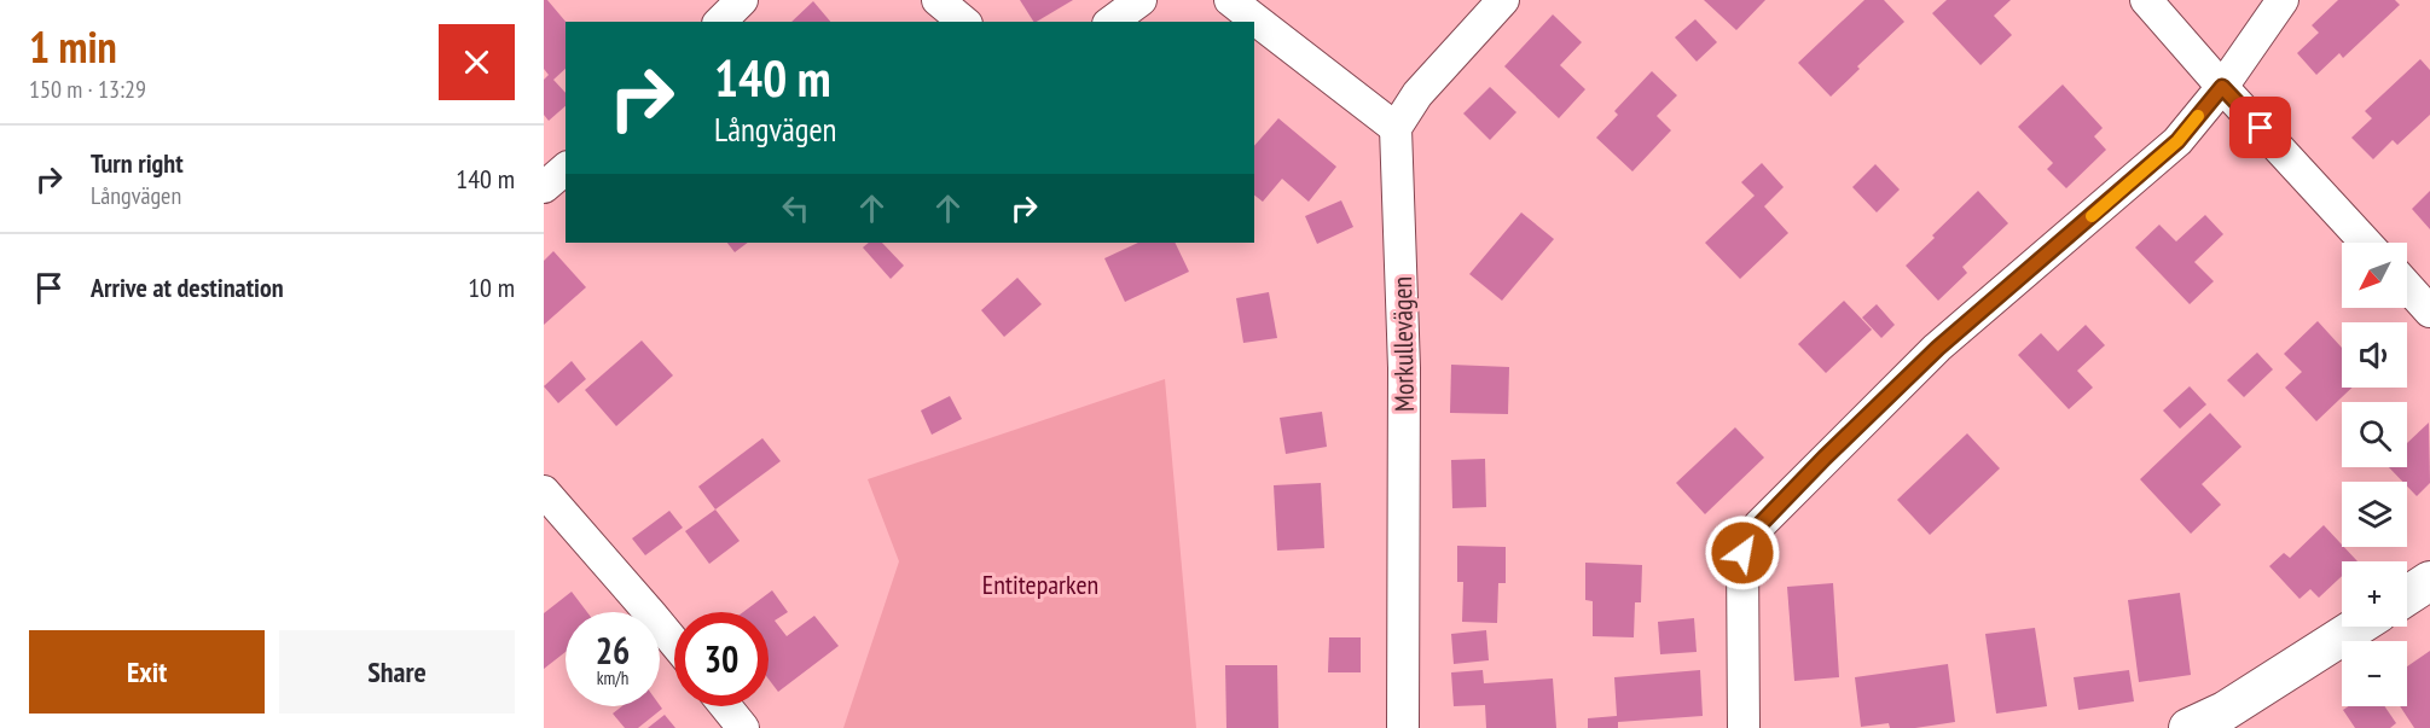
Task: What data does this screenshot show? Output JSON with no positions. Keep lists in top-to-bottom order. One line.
{"streets":{"street":["Morkullevägen"]},"parks":["Entiteparken"],"north":"bottom left","page":{"heading":["1 min","150 m · 13:29"],"turn":["140 m","Långvägen"],"list":[{"name":"Turn right","note":"Långvägen","value":"140 m"},{"name":"Arrive at destination","value":"10 m"}],"map_buttons":["+","−"],"speed":"26 km/h","limit":"30","buttons":["Exit","Share"]}}
